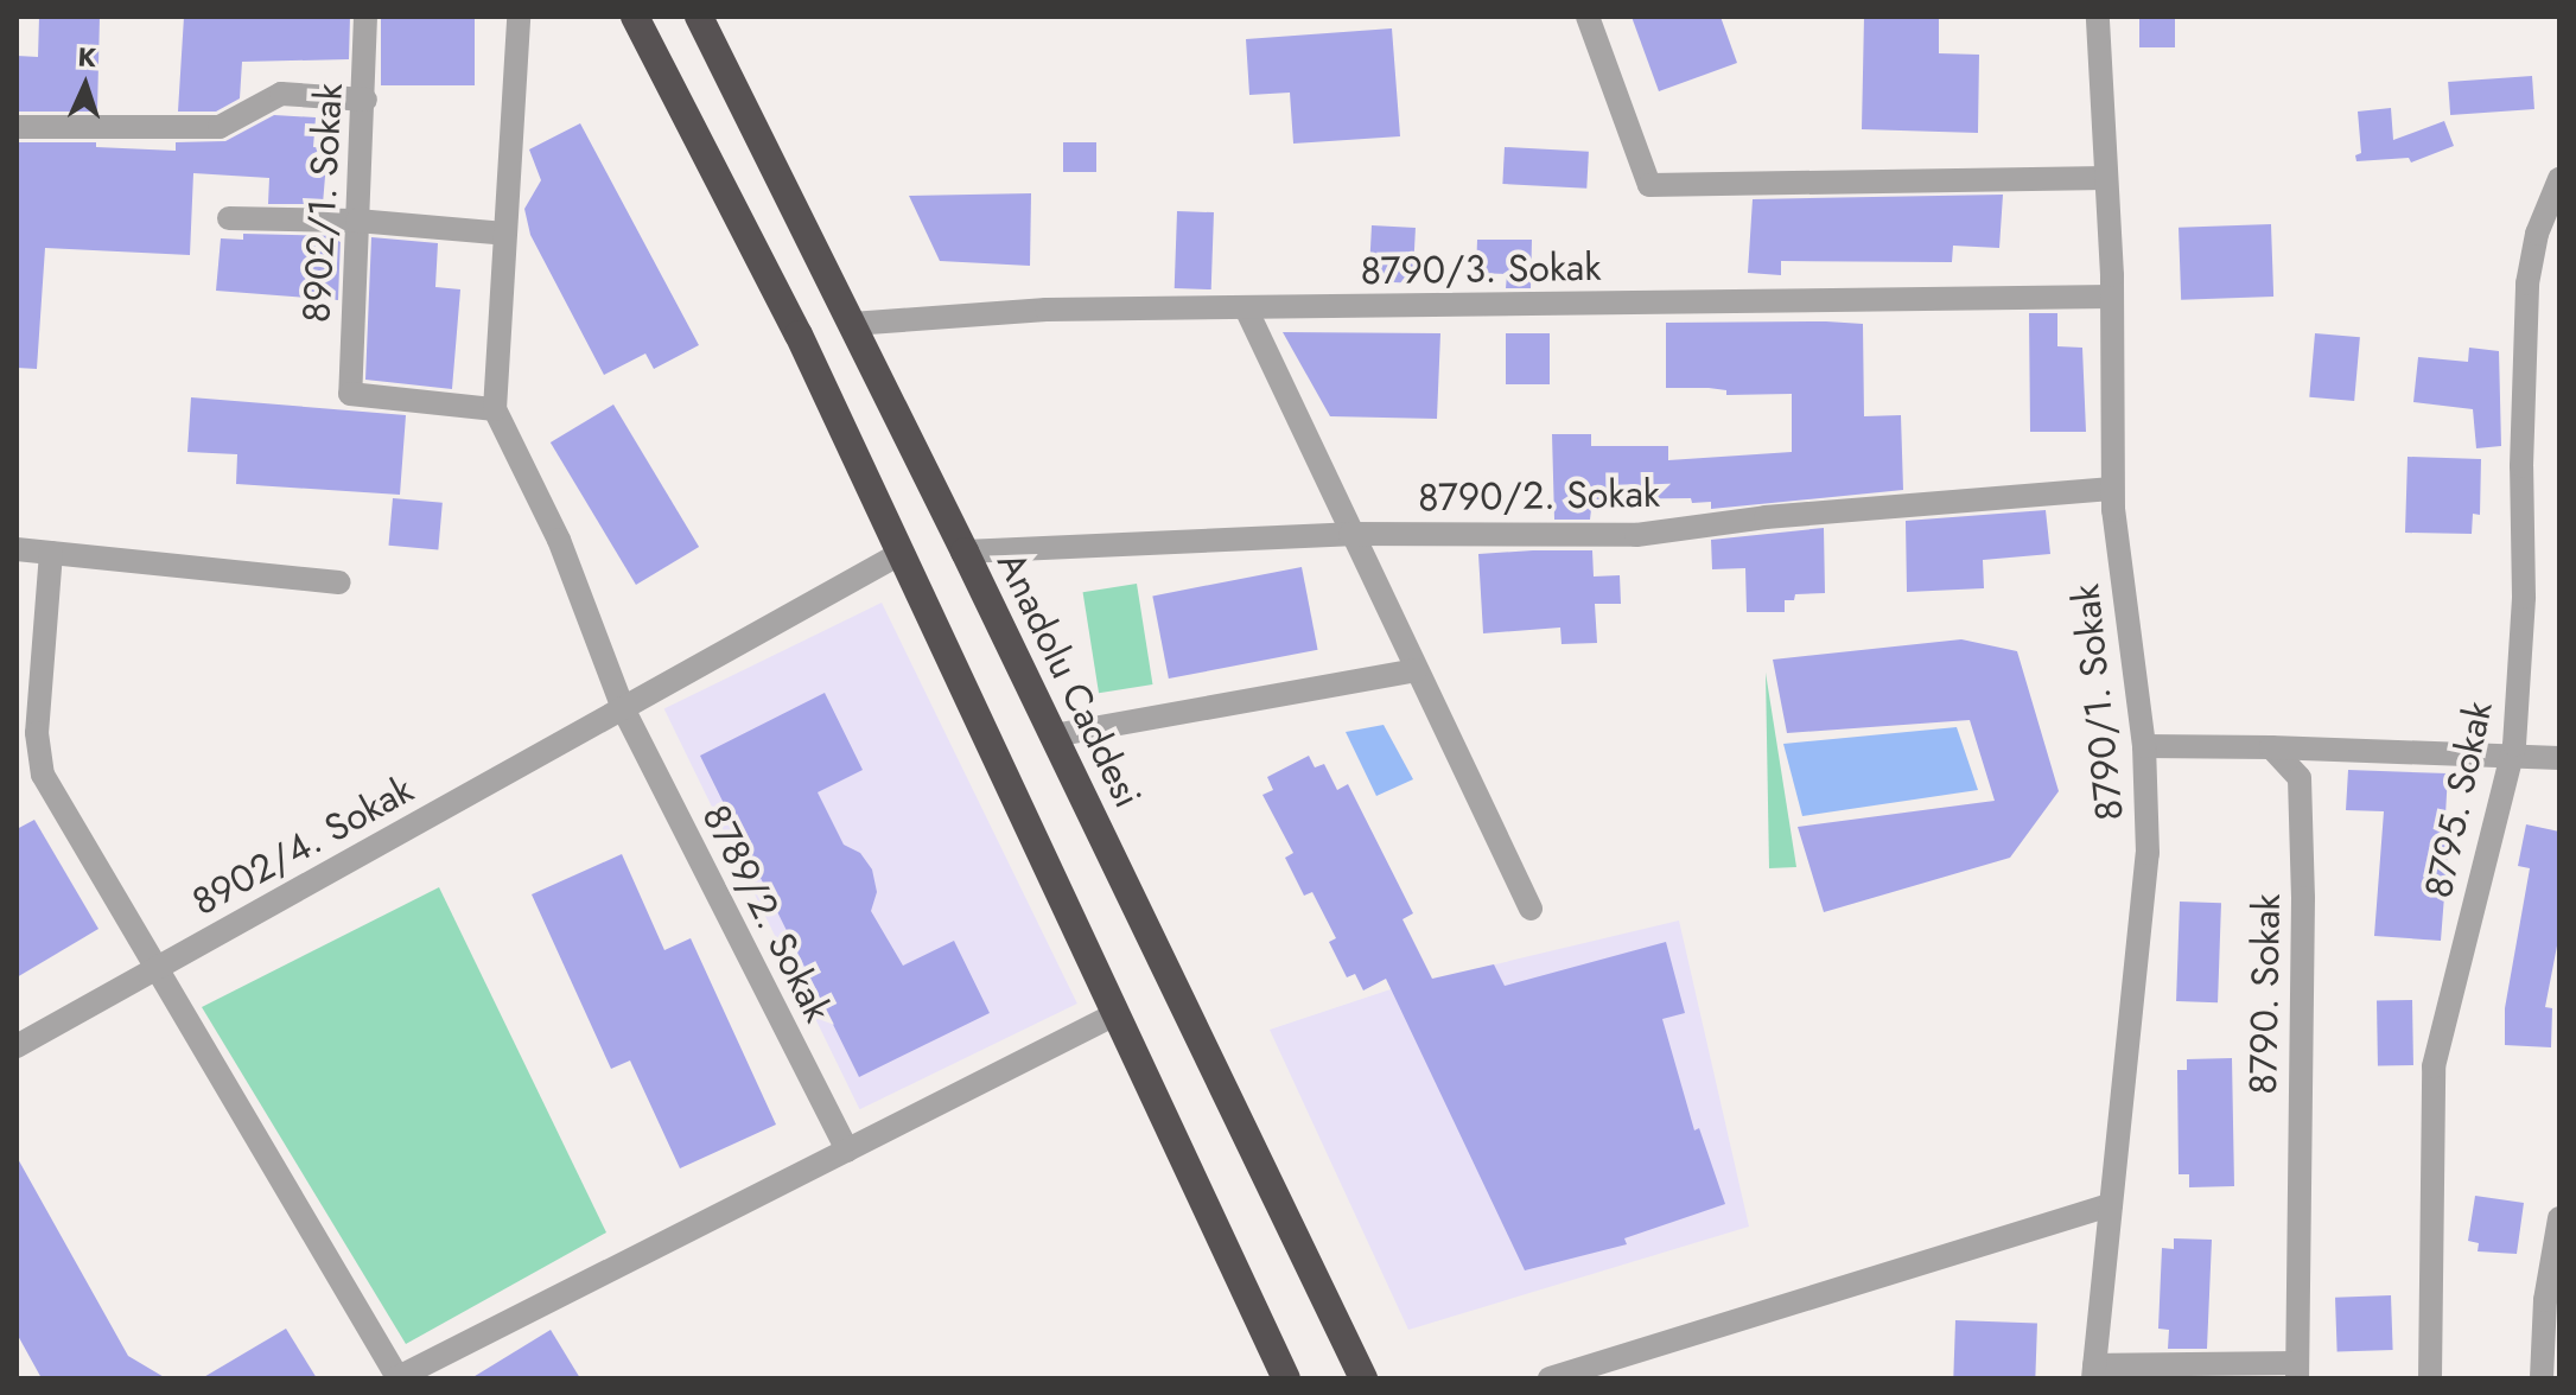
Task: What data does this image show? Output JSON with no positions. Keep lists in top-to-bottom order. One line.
{"streets":{"highway":["Anadolu Caddesi"],"street":["8902/1. Sokak","8790/3. Sokak","8790/2. Sokak","8790/1. Sokak","8795. Sokak","8902/4. Sokak","8789/2. Sokak","8790. Sokak"]},"crossings":[["8790/3. Sokak","Anadolu Caddesi"],["8790/3. Sokak","8790/1. Sokak"],["8790/2. Sokak","Anadolu Caddesi"],["8790/2. Sokak","8790/1. Sokak"],["8902/4. Sokak","8789/2. Sokak"]],"north":"top"}
